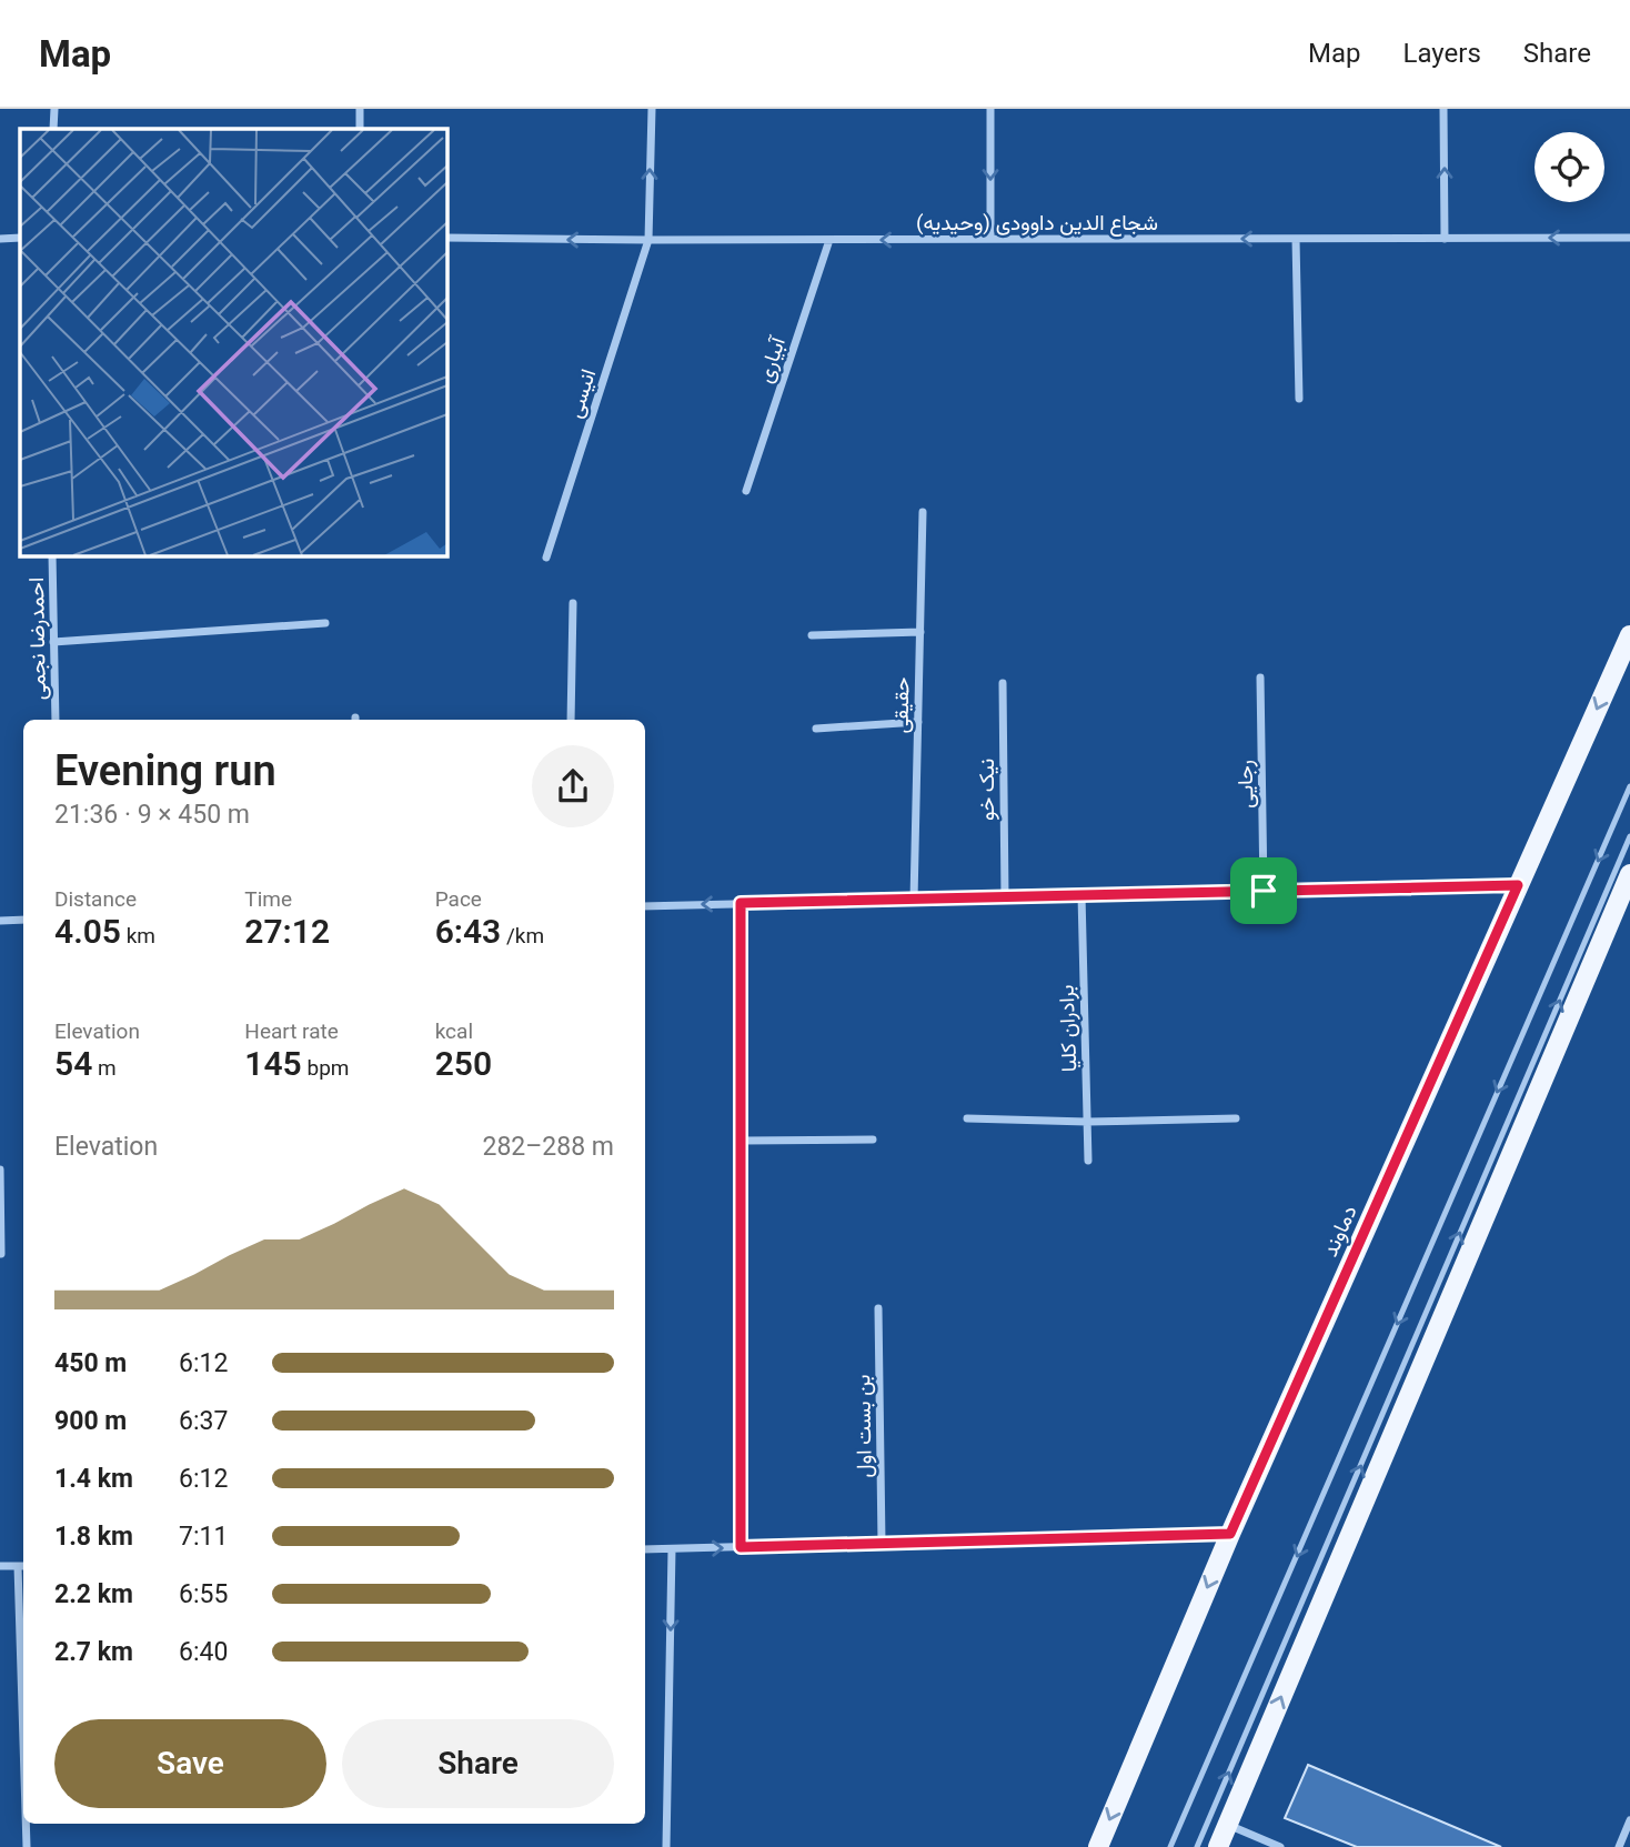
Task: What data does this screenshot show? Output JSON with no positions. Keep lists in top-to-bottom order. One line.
{"streets":{"main road":["دماوند"],"street":["شجاع الدین داوودی (وحیدیه)","آبیاری","انیسی","احمدرضا نجمی","حقیقی","رجایی","نیک خو","برادران کلیا","بن بست اول"]},"crossings":[["شجاع الدین داوودی (وحیدیه)","آبیاری"],["شجاع الدین داوودی (وحیدیه)","انیسی"]],"one_way":["شجاع الدین داوودی (وحیدیه)"],"page":{"header":"Map","nav":["Map","Layers","Share"],"heading":["Evening run","21:36 · 9 × 450 m"],"stats":[["Distance","4.05 km"],["Time","27:12"],["Pace","6:43 /km"],["Elevation","54 m"],["Heart rate","145 bpm"],["kcal","250"]],"chart":["Elevation","282–288 m"],"list":[{"name":"450 m","note":"6:12"},{"name":"900 m","note":"6:37"},{"name":"1.4 km","note":"6:12"},{"name":"1.8 km","note":"7:11"},{"name":"2.2 km","note":"6:55"},{"name":"2.7 km","note":"6:40"}],"buttons":["Save","Share"]}}
